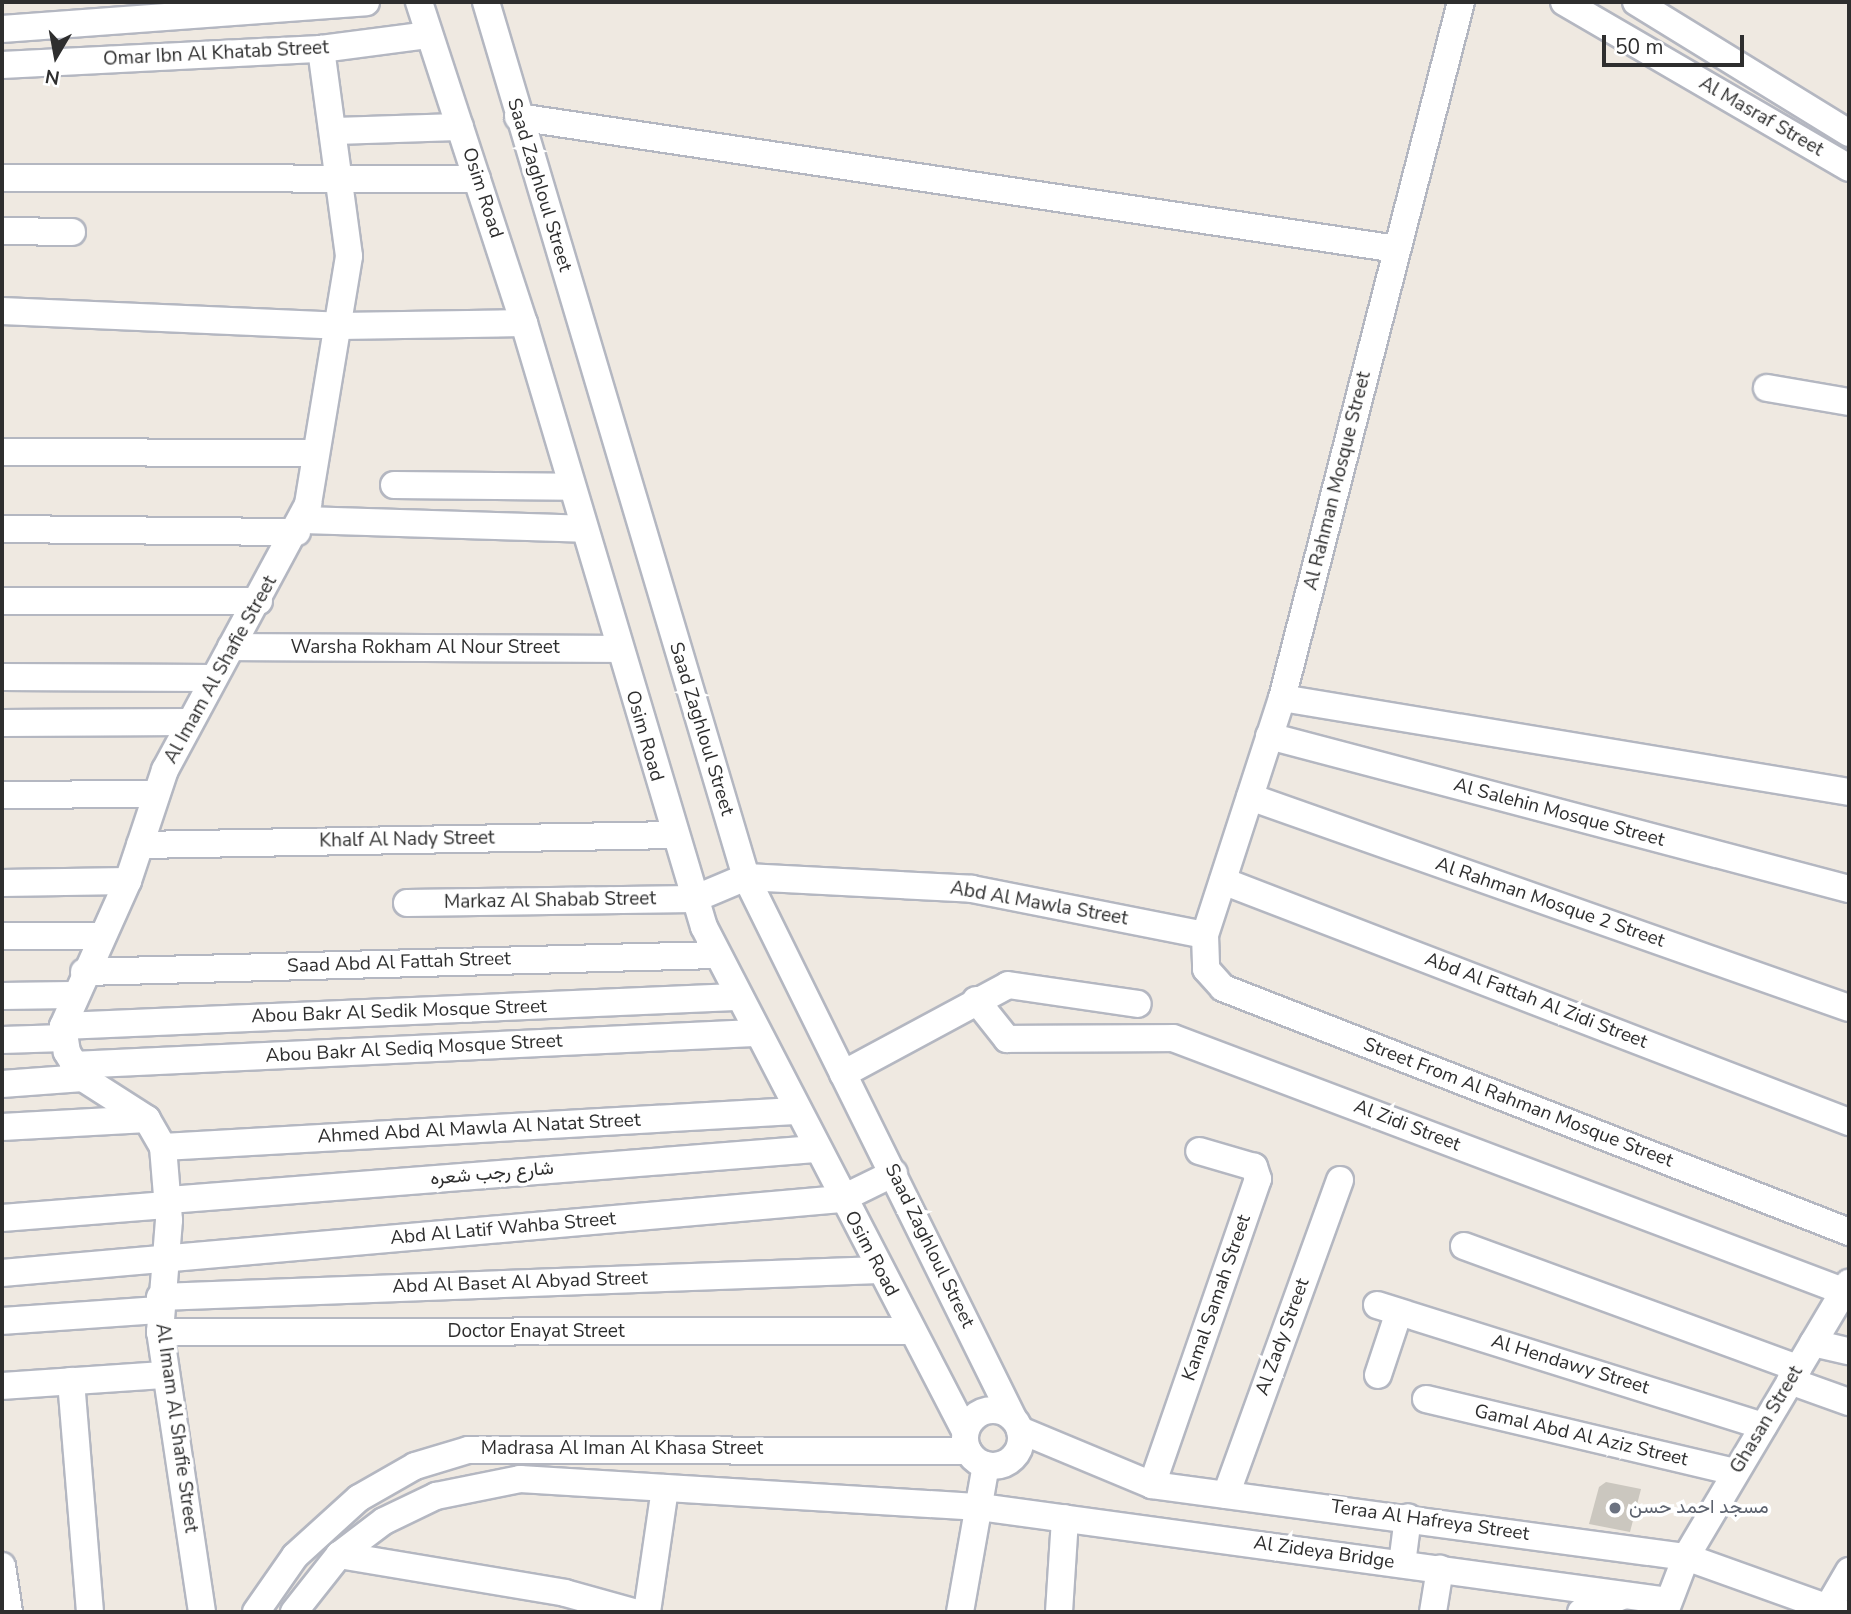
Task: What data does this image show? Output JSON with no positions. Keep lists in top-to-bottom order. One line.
{"streets":{"street":["Omar Ibn Al Khatab Street","Al Masraf Street","Saad Zaghloul Street","Osim Road","Al Rahman Mosque Street","Warsha Rokham Al Nour Street","Al Imam Al Shafie Street","Al Salehin Mosque Street","Khalf Al Nady Street","Markaz Al Shabab Street","Al Rahman Mosque 2 Street","Abd Al Mawla Street","Saad Abd Al Fattah Street","Abd Al Fattah Al Zidi Street","Abou Bakr Al Sedik Mosque Street","Abou Bakr Al Sediq Mosque Street","Street From Al Rahman Mosque Street","Al Zidi Street","Ahmed Abd Al Mawla Al Natat Street","شارع رجب شعره","Abd Al Latif Wahba Street","Abd Al Baset Al Abyad Street","Kamal Samah Street","Doctor Enayat Street","Al Zady Street","Al Hendawy Street","Ghasan Street","Gamal Abd Al Aziz Street","Madrasa Al Iman Al Khasa Street","Teraa Al Hafreya Street","Al Zideya Bridge"]},"crossings":[["Omar Ibn Al Khatab Street","Osim Road"],["Omar Ibn Al Khatab Street","Al Imam Al Shafie Street"],["Saad Zaghloul Street","Abd Al Mawla Street"],["Saad Zaghloul Street","Teraa Al Hafreya Street"],["Osim Road","Warsha Rokham Al Nour Street"],["Osim Road","Khalf Al Nady Street"],["Osim Road","Markaz Al Shabab Street"],["Osim Road","Saad Abd Al Fattah Street"],["Osim Road","Abou Bakr Al Sedik Mosque Street"],["Osim Road","Abou Bakr Al Sediq Mosque Street"],["Osim Road","Ahmed Abd Al Mawla Al Natat Street"],["Osim Road","شارع رجب شعره"],["Osim Road","Abd Al Latif Wahba Street"],["Osim Road","Abd Al Baset Al Abyad Street"],["Osim Road","Doctor Enayat Street"],["Osim Road","Madrasa Al Iman Al Khasa Street"],["Osim Road","Teraa Al Hafreya Street"],["Al Rahman Mosque Street","Al Salehin Mosque Street"],["Al Rahman Mosque Street","Al Rahman Mosque 2 Street"],["Al Rahman Mosque Street","Abd Al Mawla Street"],["Al Rahman Mosque Street","Abd Al Fattah Al Zidi Street"],["Al Rahman Mosque Street","Street From Al Rahman Mosque Street"],["Warsha Rokham Al Nour Street","Al Imam Al Shafie Street"],["Al Imam Al Shafie Street","Khalf Al Nady Street"],["Al Imam Al Shafie Street","Saad Abd Al Fattah Street"],["Al Imam Al Shafie Street","Abou Bakr Al Sedik Mosque Street"],["Al Imam Al Shafie Street","Abou Bakr Al Sediq Mosque Street"],["Al Imam Al Shafie Street","Ahmed Abd Al Mawla Al Natat Street"],["Al Imam Al Shafie Street","شارع رجب شعره"],["Al Imam Al Shafie Street","Abd Al Latif Wahba Street"],["Al Imam Al Shafie Street","Abd Al Baset Al Abyad Street"],["Al Imam Al Shafie Street","Doctor Enayat Street"],["Abd Al Mawla Street","Street From Al Rahman Mosque Street"],["Al Zidi Street","Ghasan Street"],["Abd Al Baset Al Abyad Street","Doctor Enayat Street"],["Kamal Samah Street","Teraa Al Hafreya Street"],["Al Zady Street","Teraa Al Hafreya Street"],["Al Hendawy Street","Ghasan Street"],["Ghasan Street","Gamal Abd Al Aziz Street"],["Ghasan Street","Teraa Al Hafreya Street"],["Ghasan Street","Al Zideya Bridge"],["Madrasa Al Iman Al Khasa Street","Teraa Al Hafreya Street"],["Madrasa Al Iman Al Khasa Street","Al Zideya Bridge"]],"places":["مسجد احمد حسن"],"scale_bar":"50 m","north":"bottom"}
